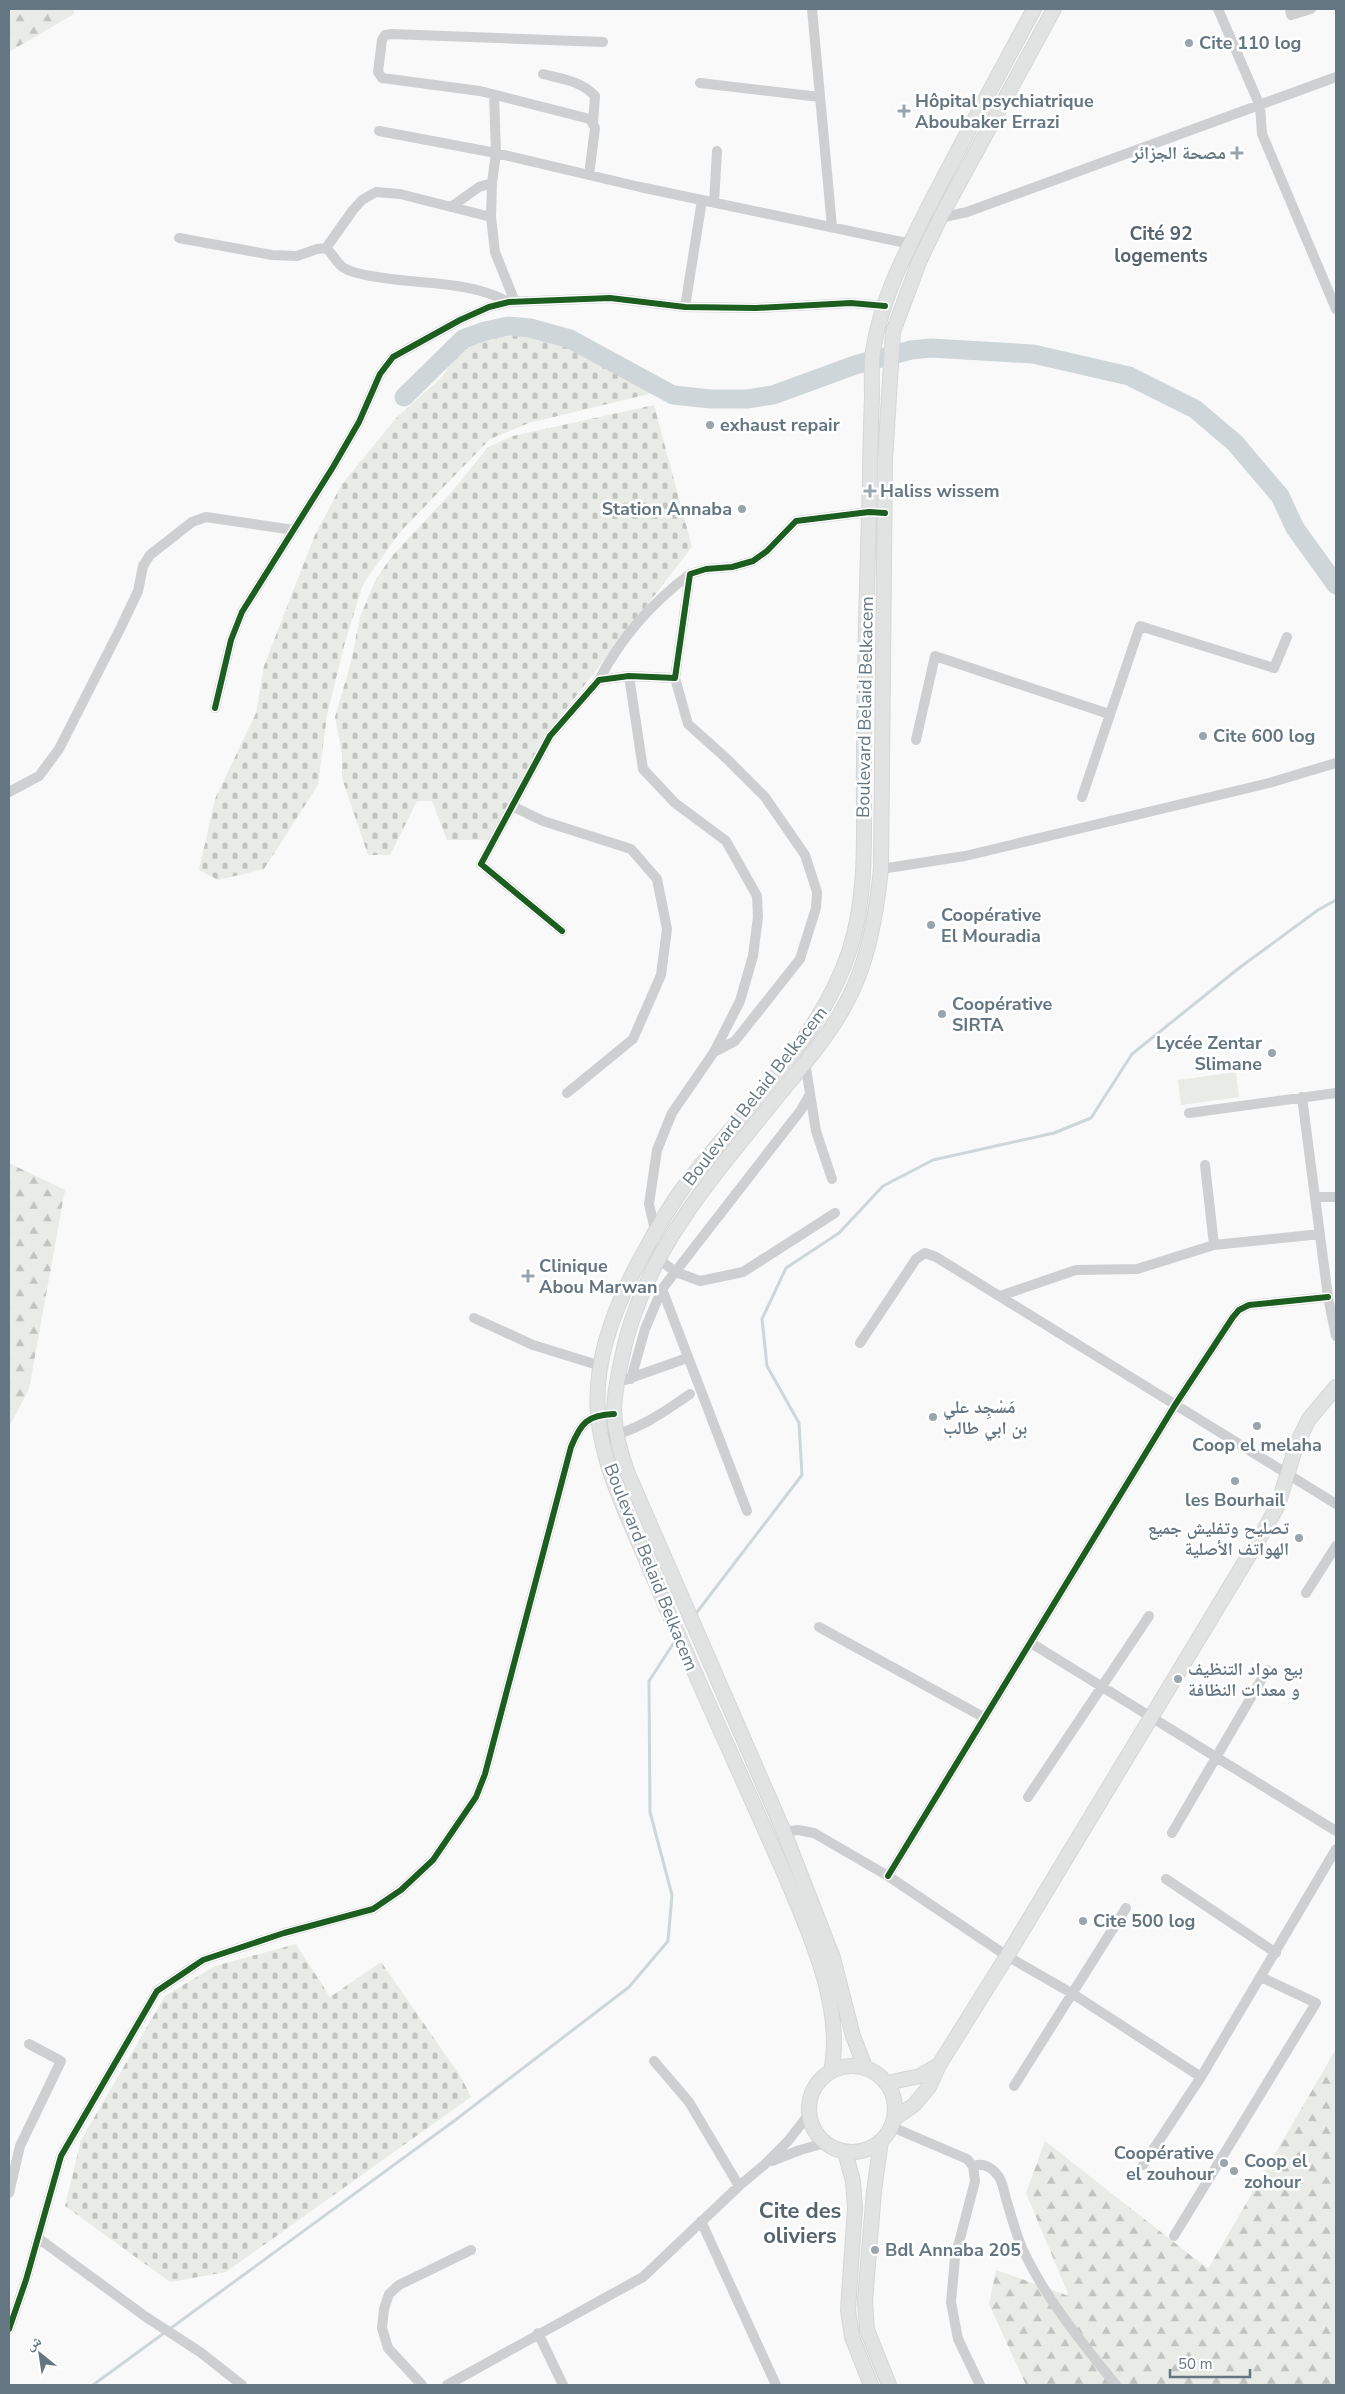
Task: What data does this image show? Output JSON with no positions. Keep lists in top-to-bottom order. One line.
{"streets":{"main road":["Boulevard Belaid Belkacem"]},"districts":["Cité 92 logements","Cite des oliviers"],"places":{"other":["Cite 110 log","exhaust repair","Station Annaba","Cite 600 log","Coopérative El Mouradia","Coopérative SIRTA","Lycée Zentar Slimane","مَسْجِد علي بن ابي طالب","Coop el melaha","les Bourhail","تصليح وتفليش جميع الهواتف الأصلية","بيع مواد التنظيف و معدات النظافة","Cite 500 log","Coopérative el zouhour","Coop el zohour","Bdl Annaba 205"],"health":["Hôpital psychiatrique Aboubaker Errazi","مصحة الجزائر","Haliss wissem","Clinique Abou Marwan"]},"scale_bar":"50 m","north":"top left"}
